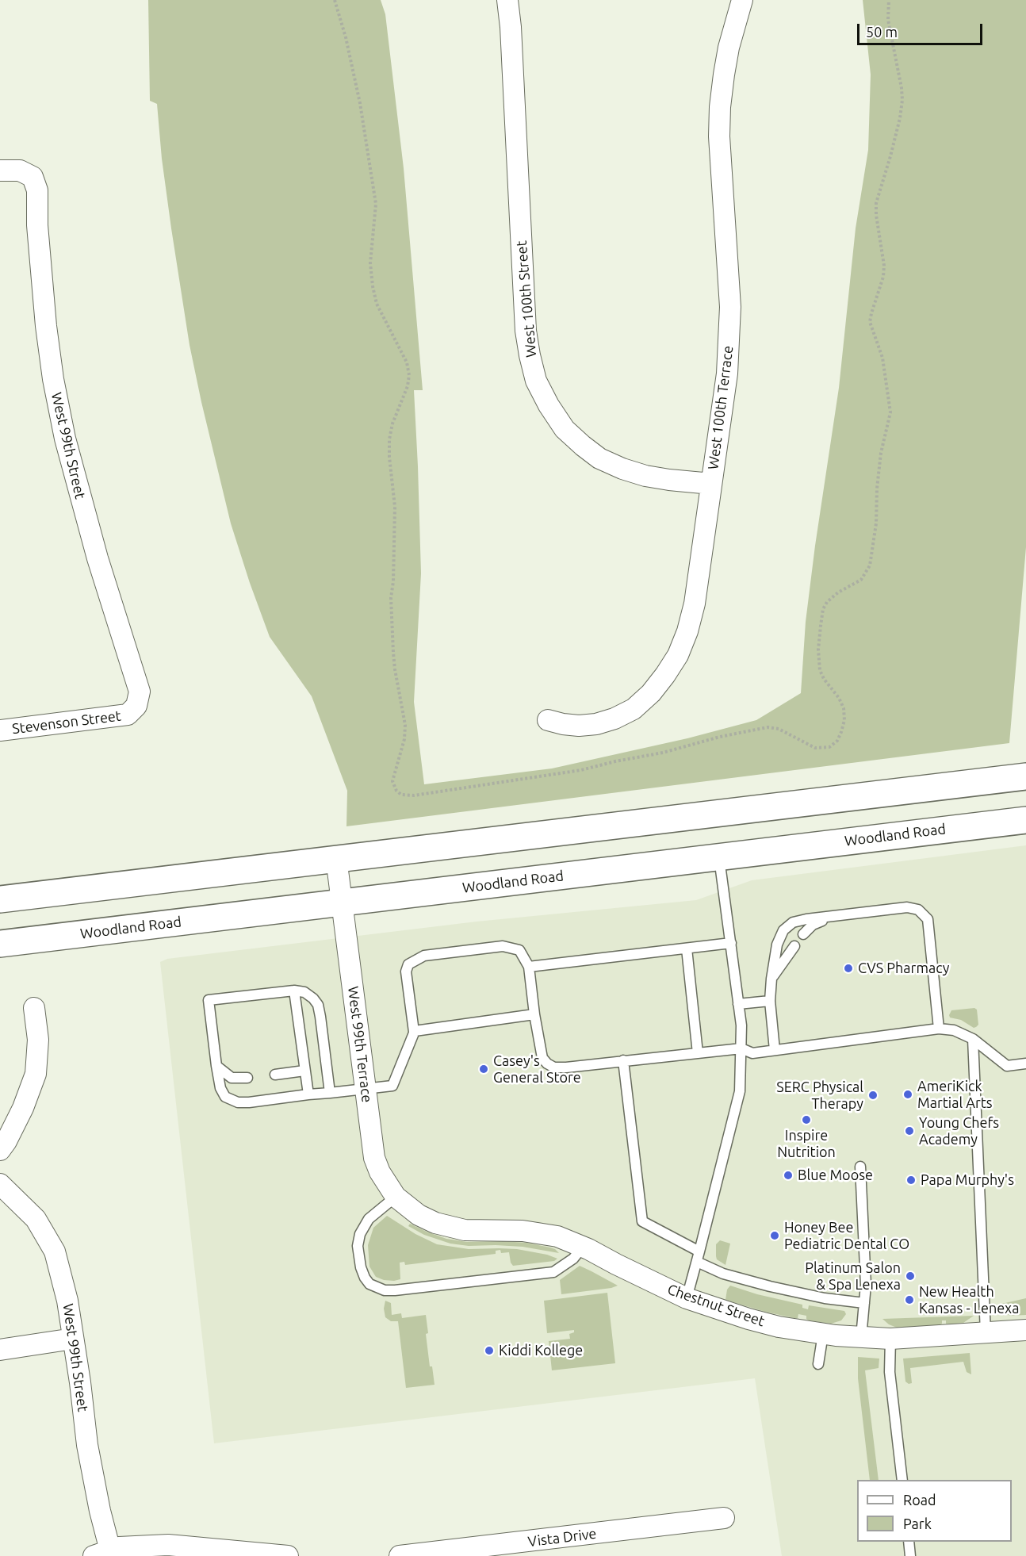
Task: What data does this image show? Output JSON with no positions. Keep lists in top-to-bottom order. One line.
{"streets":{"main road":["Woodland Road"],"street":["West 100th Street","West 100th Terrace","West 99th Street","Stevenson Street","West 99th Terrace","Chestnut Street","Vista Drive"]},"crossings":[["West 100th Street","West 100th Terrace"],["West 99th Street","Stevenson Street"],["Woodland Road","West 99th Terrace"],["West 99th Terrace","Chestnut Street"]],"places":["CVS Pharmacy","Casey's General Store","AmeriKick Martial Arts","SERC Physical Therapy","Inspire Nutrition","Young Chefs Academy","Blue Moose","Papa Murphy's","Honey Bee Pediatric Dental CO","Platinum Salon & Spa Lenexa","New Health Kansas - Lenexa","Kiddi Kollege"],"legend":["Road","Park"],"scale_bar":"50 m"}
